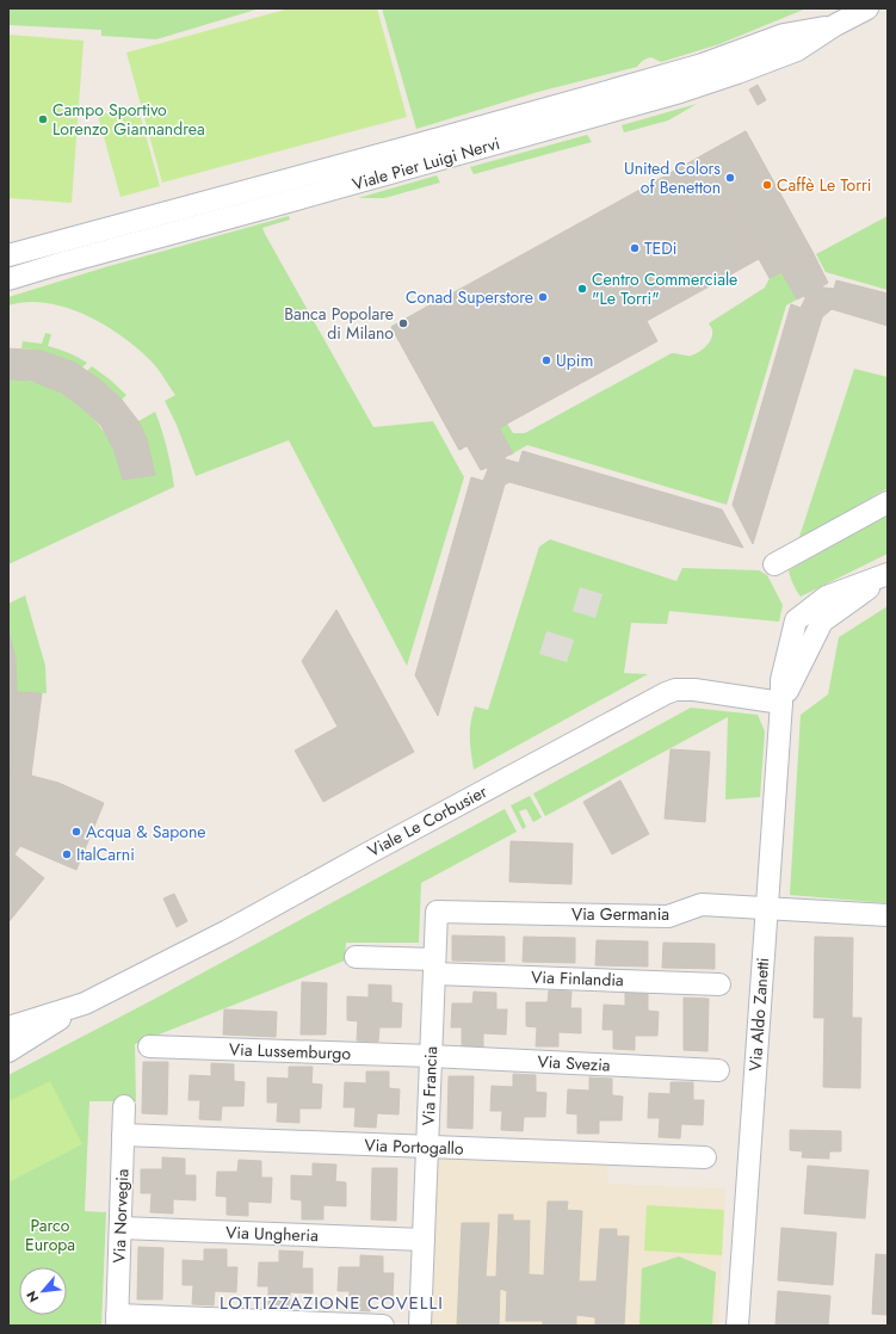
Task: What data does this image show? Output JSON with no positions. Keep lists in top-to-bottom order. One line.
{"streets":{"street":["Viale Pier Luigi Nervi","Viale Le Corbusier","Via Germania","Via Finlandia","Via Aldo Zanetti","Via Lussemburgo","Via Svezia","Via Francia","Via Portogallo","Via Norvegia","Via Ungheria"]},"crossings":[["Viale Le Corbusier","Via Aldo Zanetti"],["Via Germania","Via Aldo Zanetti"],["Via Germania","Via Francia"],["Via Finlandia","Via Francia"],["Via Lussemburgo","Via Svezia"],["Via Lussemburgo","Via Francia"],["Via Svezia","Via Francia"],["Via Francia","Via Portogallo"],["Via Francia","Via Ungheria"],["Via Portogallo","Via Norvegia"],["Via Norvegia","Via Ungheria"]],"districts":["LOTTIZZAZIONE COVELLI"],"parks":["Parco Europa"],"places":["Campo Sportivo Lorenzo Giannandrea","United Colors of Benetton","Caffè Le Torri","TEDi","Centro Commerciale \"Le Torri\"","Conad Superstore","Banca Popolare di Milano","Upim","Acqua & Sapone","ItalCarni"],"north":"bottom left"}
